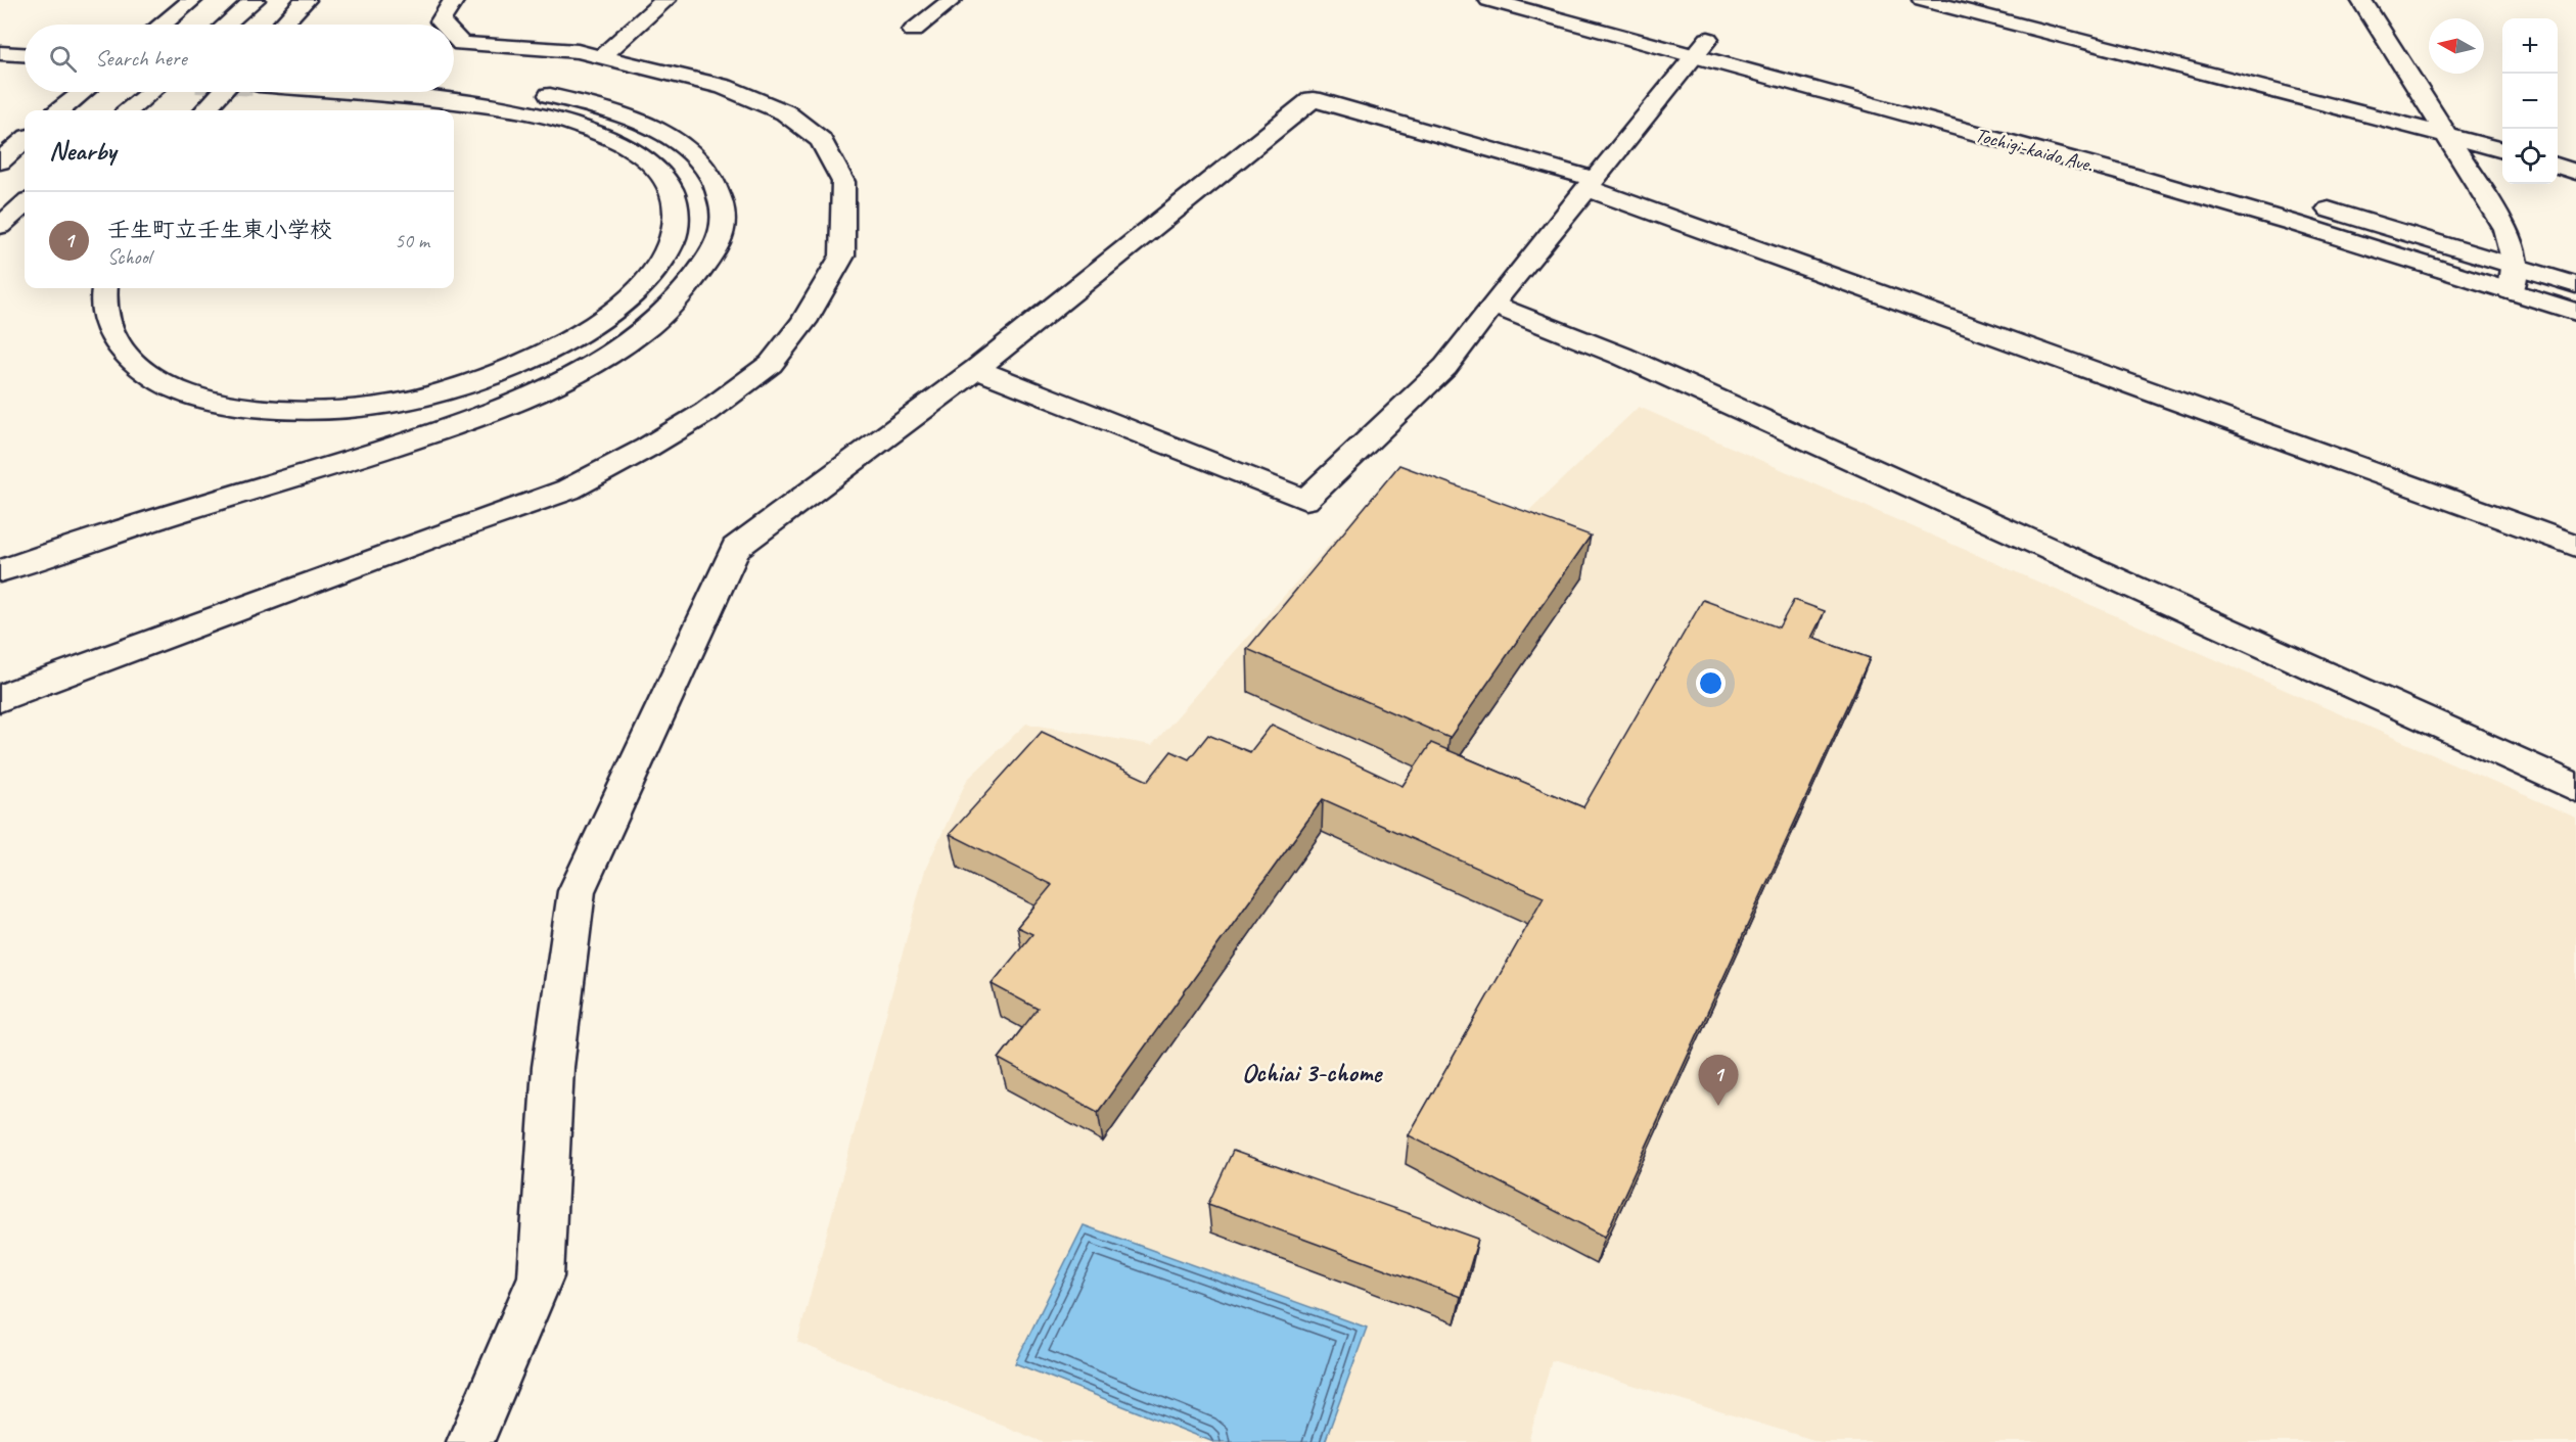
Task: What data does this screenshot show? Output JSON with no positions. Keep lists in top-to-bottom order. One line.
{"streets":{"main road":["Tochigi-kaido Ave."]},"districts":["Ochiai 3-chome"],"north":"left","page":{"map_buttons":["+","−"],"search":"Search here","heading":"Nearby","list":[{"mark":"1","name":"壬生町立壬生東小学校","note":"School","value":"50 m"}],"pins":"1"}}
